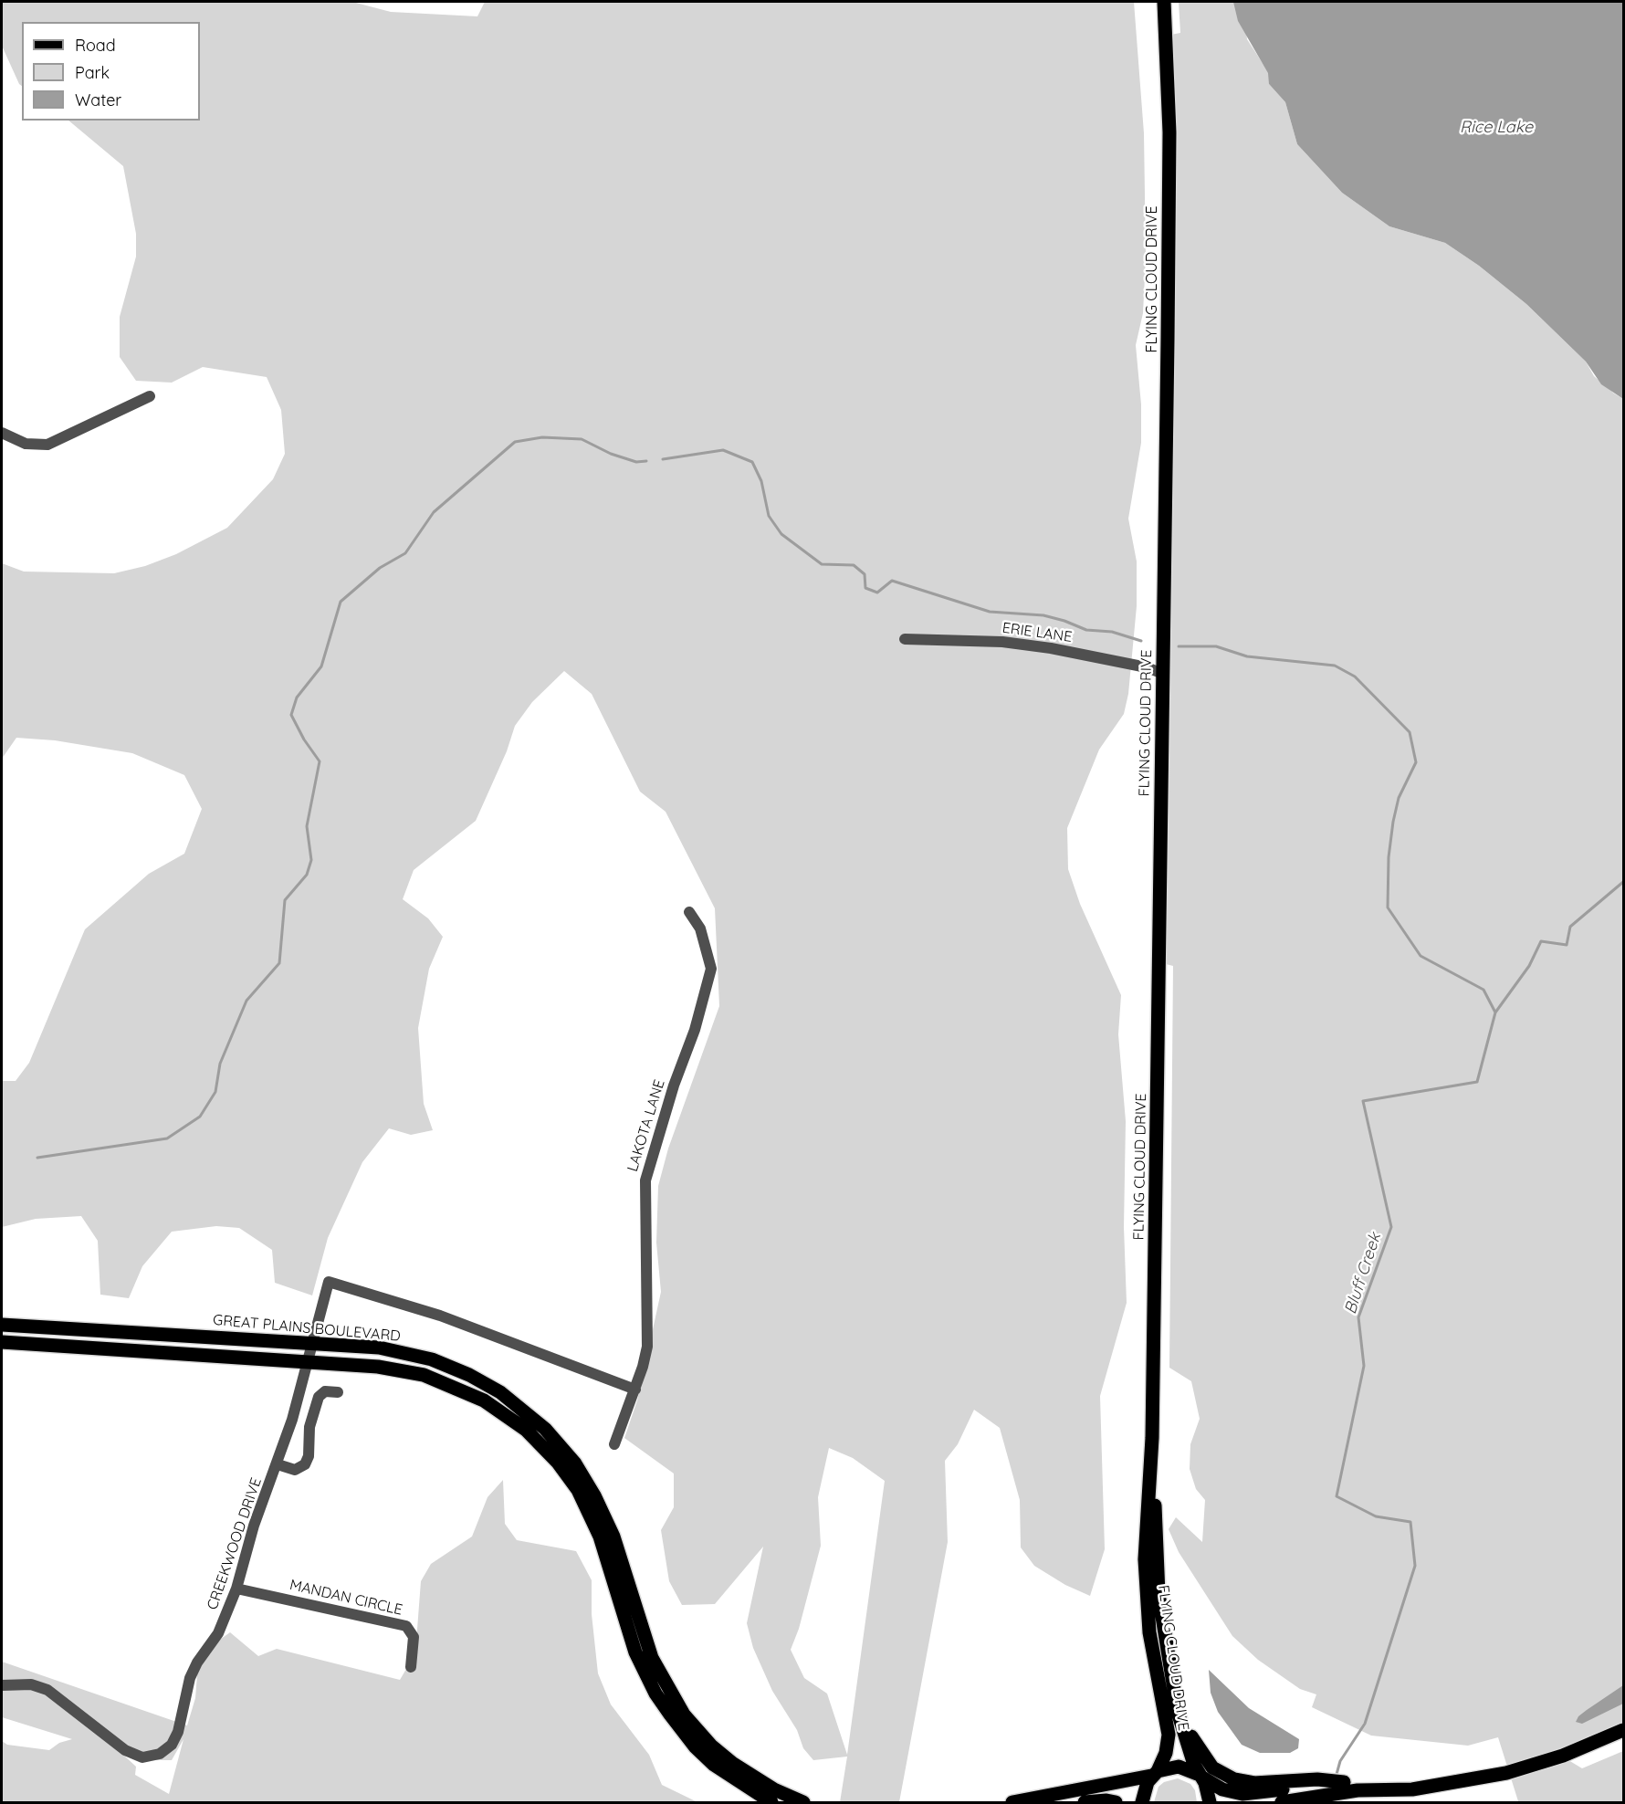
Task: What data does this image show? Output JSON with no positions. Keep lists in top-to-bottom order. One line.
{"streets":{"main road":["FLYING CLOUD DRIVE","GREAT PLAINS BOULEVARD"],"street":["ERIE LANE","LAKOTA LANE","CREEKWOOD DRIVE","MANDAN CIRCLE"]},"crossings":[["FLYING CLOUD DRIVE","ERIE LANE"],["LAKOTA LANE","CREEKWOOD DRIVE"],["GREAT PLAINS BOULEVARD","CREEKWOOD DRIVE"],["CREEKWOOD DRIVE","MANDAN CIRCLE"]],"water":["Rice Lake","Bluff Creek"],"legend":["Road","Park","Water"]}
